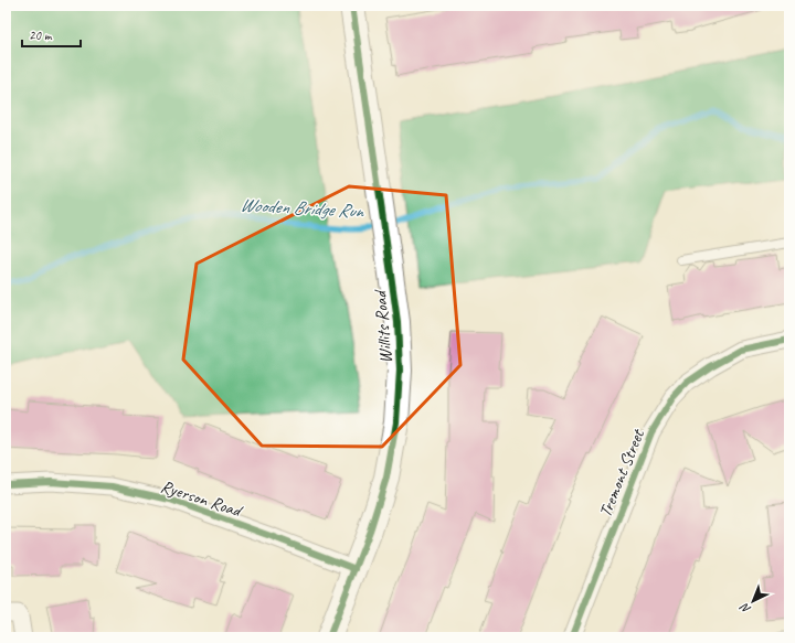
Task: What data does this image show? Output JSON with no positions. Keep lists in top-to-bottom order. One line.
{"streets":{"street":["Willits Road","Tremont Street","Ryerson Road"]},"crossings":[["Willits Road","Ryerson Road"]],"water":["Wooden Bridge Run"],"scale_bar":"20 m","north":"bottom left"}
